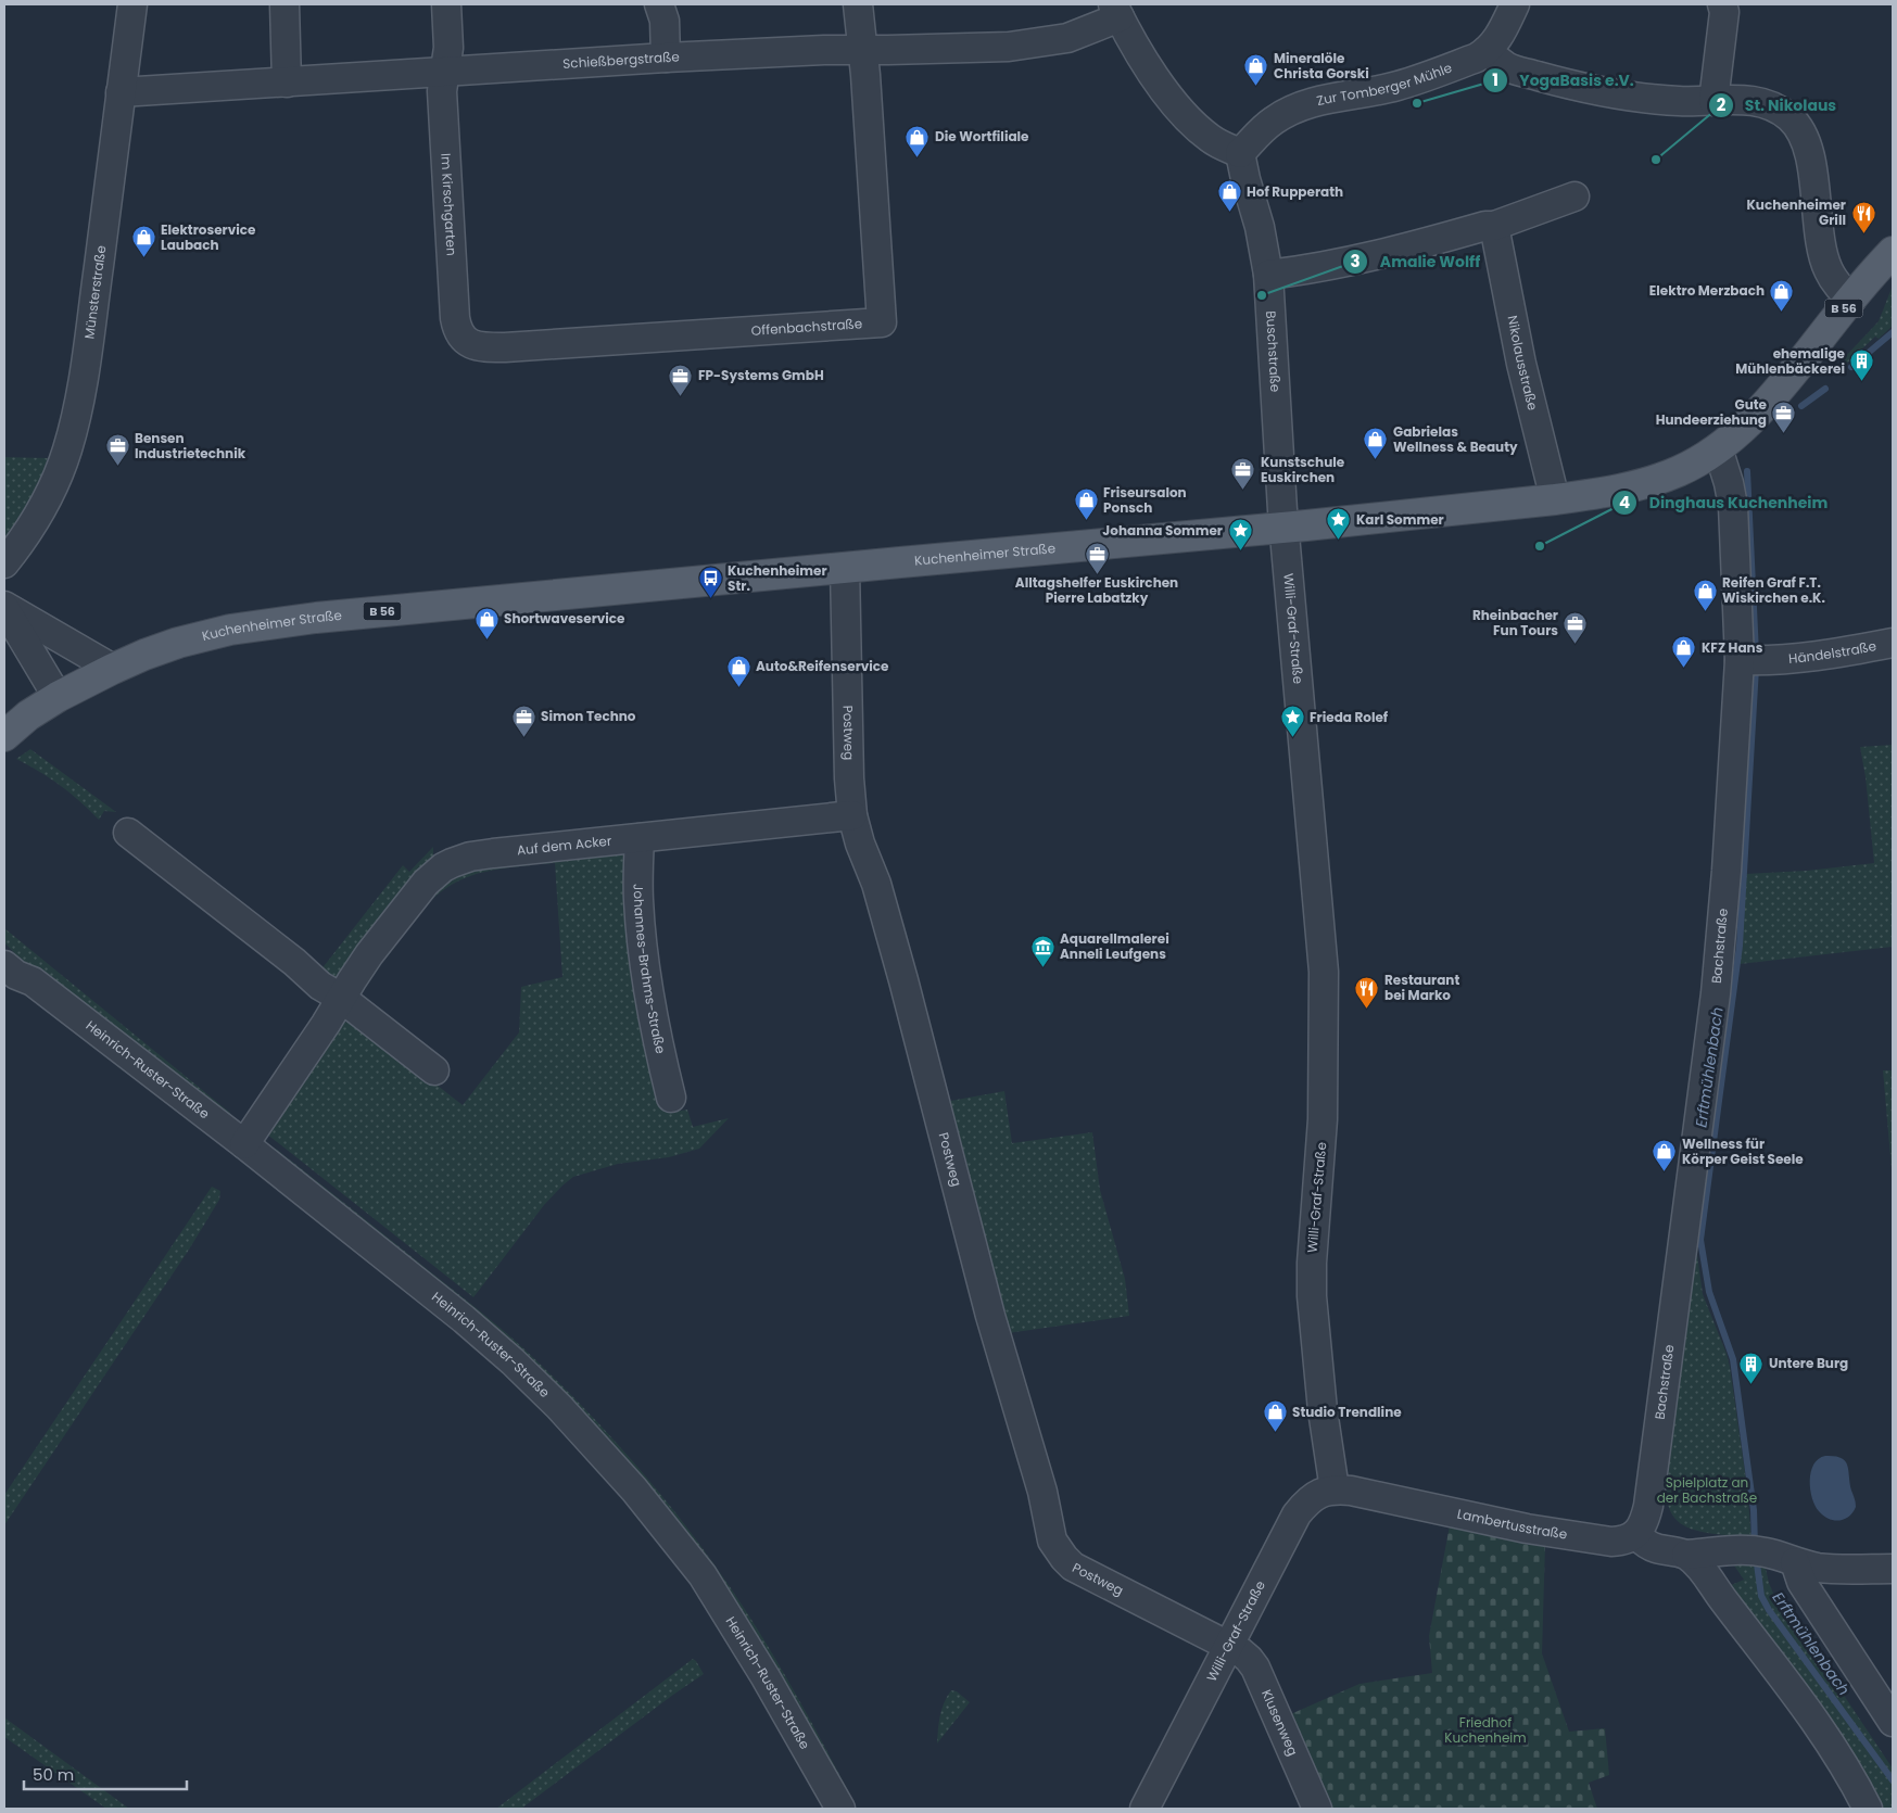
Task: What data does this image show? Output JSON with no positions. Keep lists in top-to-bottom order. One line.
{"streets":{"main road":["B 56","Kuchenheimer Straße"],"street":["Schießbergstraße","Zur Tomberger Mühle","Im Kirschgarten","Münsterstraße","Offenbachstraße","Buschstraße","Nikolausstraße","Willi-Graf-Straße","Händelstraße","Postweg","Auf dem Acker","Bachstraße","Johannes-Brahms-Straße","Heinrich-Ruster-Straße","Lambertusstraße","Klusenweg"]},"crossings":[["Schießbergstraße","Im Kirschgarten"],["Schießbergstraße","Münsterstraße"],["Schießbergstraße","Offenbachstraße"],["Zur Tomberger Mühle","Buschstraße"],["Im Kirschgarten","Offenbachstraße"],["Buschstraße","Kuchenheimer Straße"],["Buschstraße","Willi-Graf-Straße"],["Nikolausstraße","Kuchenheimer Straße"],["Kuchenheimer Straße","Willi-Graf-Straße"],["Kuchenheimer Straße","Postweg"],["Kuchenheimer Straße","Bachstraße"],["Willi-Graf-Straße","Postweg"],["Willi-Graf-Straße","Lambertusstraße"],["Willi-Graf-Straße","Klusenweg"],["Händelstraße","Bachstraße"],["Postweg","Auf dem Acker"],["Postweg","Klusenweg"],["Auf dem Acker","Johannes-Brahms-Straße"],["Auf dem Acker","Heinrich-Ruster-Straße"],["Bachstraße","Lambertusstraße"]],"water":["Erftmühlenbach"],"parks":["Spielplatz an der Bachstraße","Friedhof Kuchenheim"],"places":{"shop":["Mineralöle Christa Gorski","Die Wortfiliale","Hof Rupperath","Elektroservice Laubach","Elektro Merzbach","Gabrielas Wellness & Beauty","Friseursalon Ponsch","Reifen Graf F.T. Wiskirchen e.K.","Shortwaveservice","KFZ Hans","Auto&Reifenservice","Wellness für Körper Geist Seele","Studio Trendline"],"other":["YogaBasis e.V.","St. Nikolaus","Amalie Wolff","Dinghaus Kuchenheim"],"restaurant":["Kuchenheimer Grill","Restaurant bei Marko"],"building":["ehemalige Mühlenbäckerei","Untere Burg"],"office":["FP-Systems GmbH","Gute Hundeerziehung","Bensen Industrietechnik","Kunstschule Euskirchen","Alltagshelfer Euskirchen Pierre Labatzky","Rheinbacher Fun Tours","Simon Techno"],"place":["Karl Sommer","Johanna Sommer","Frieda Rolef"],"bus stop":["Kuchenheimer Str."],"museum":["Aquarellmalerei Anneli Leufgens"]},"scale_bar":"50 m"}
